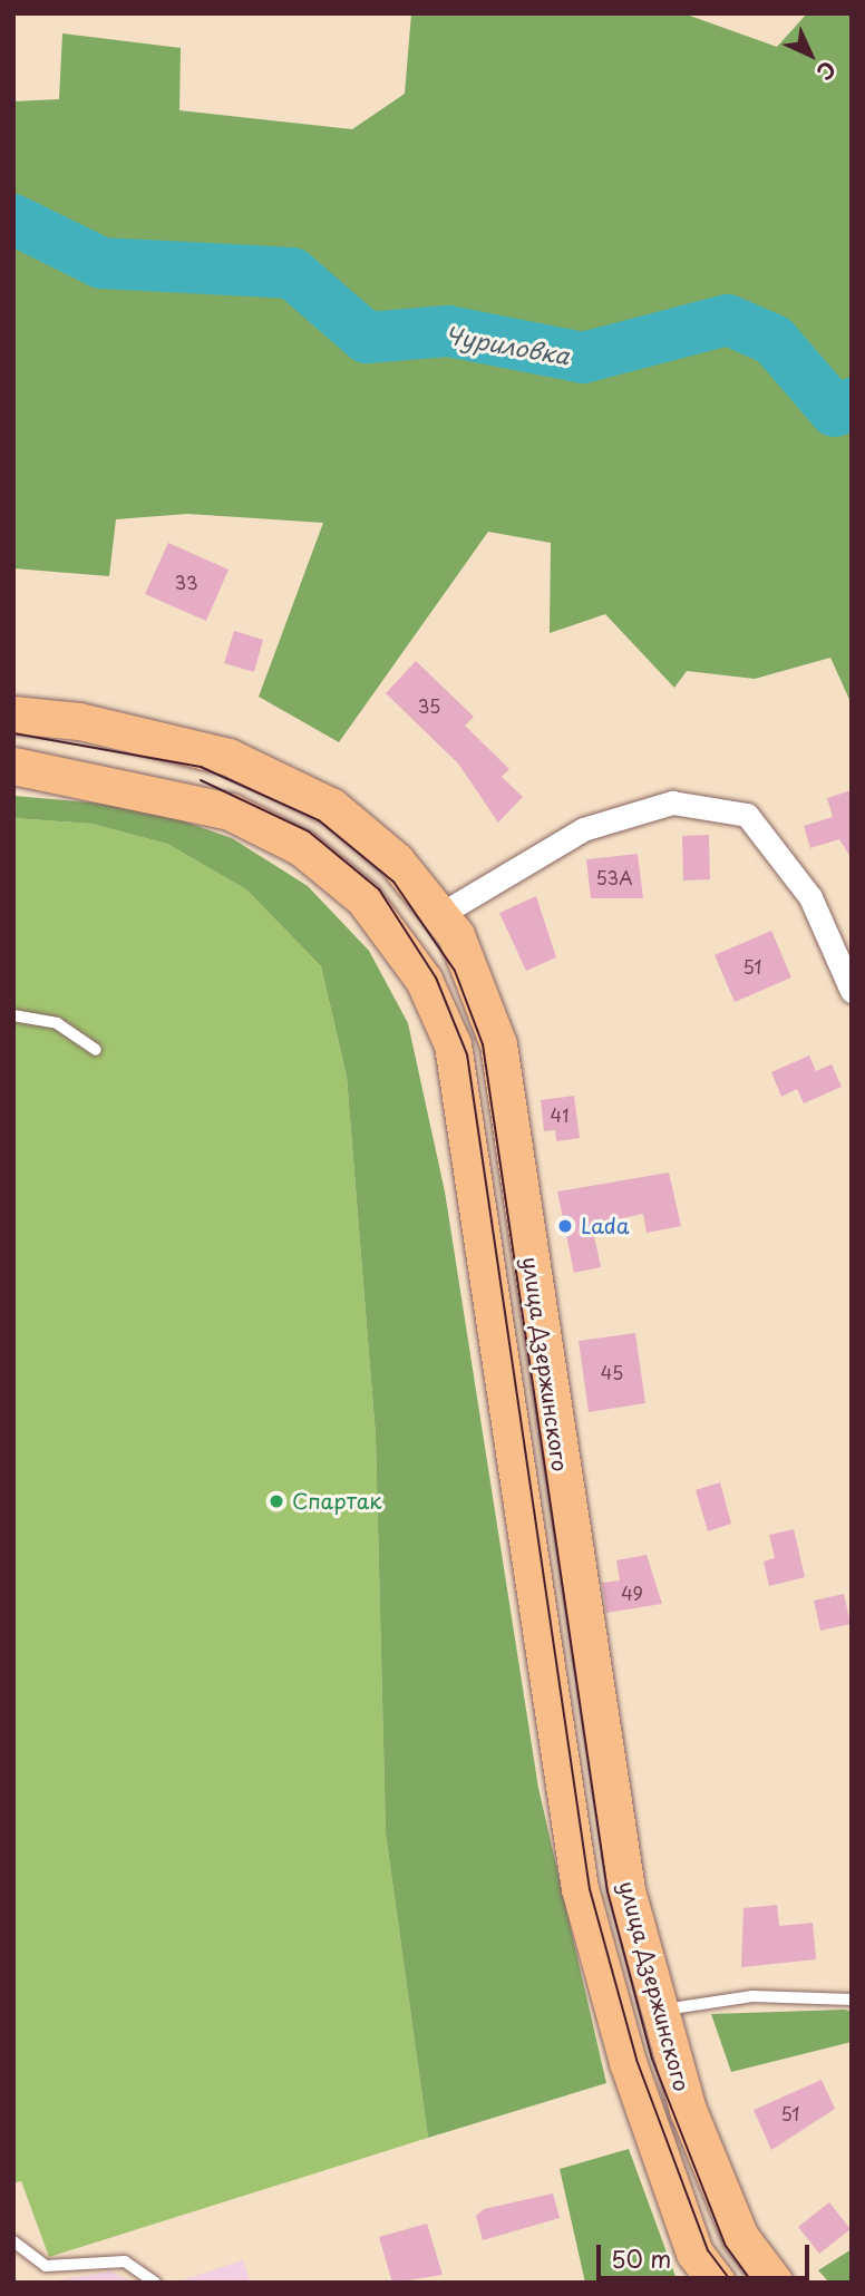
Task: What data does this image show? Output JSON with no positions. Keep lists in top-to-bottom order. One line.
{"streets":{"main road":["улица Дзержинского"]},"water":["Чуриловка"],"places":["Lada","Спартак"],"house_numbers":["33","35","53А","51","41","45","49","51"],"scale_bar":"50 m","north":"bottom right"}
